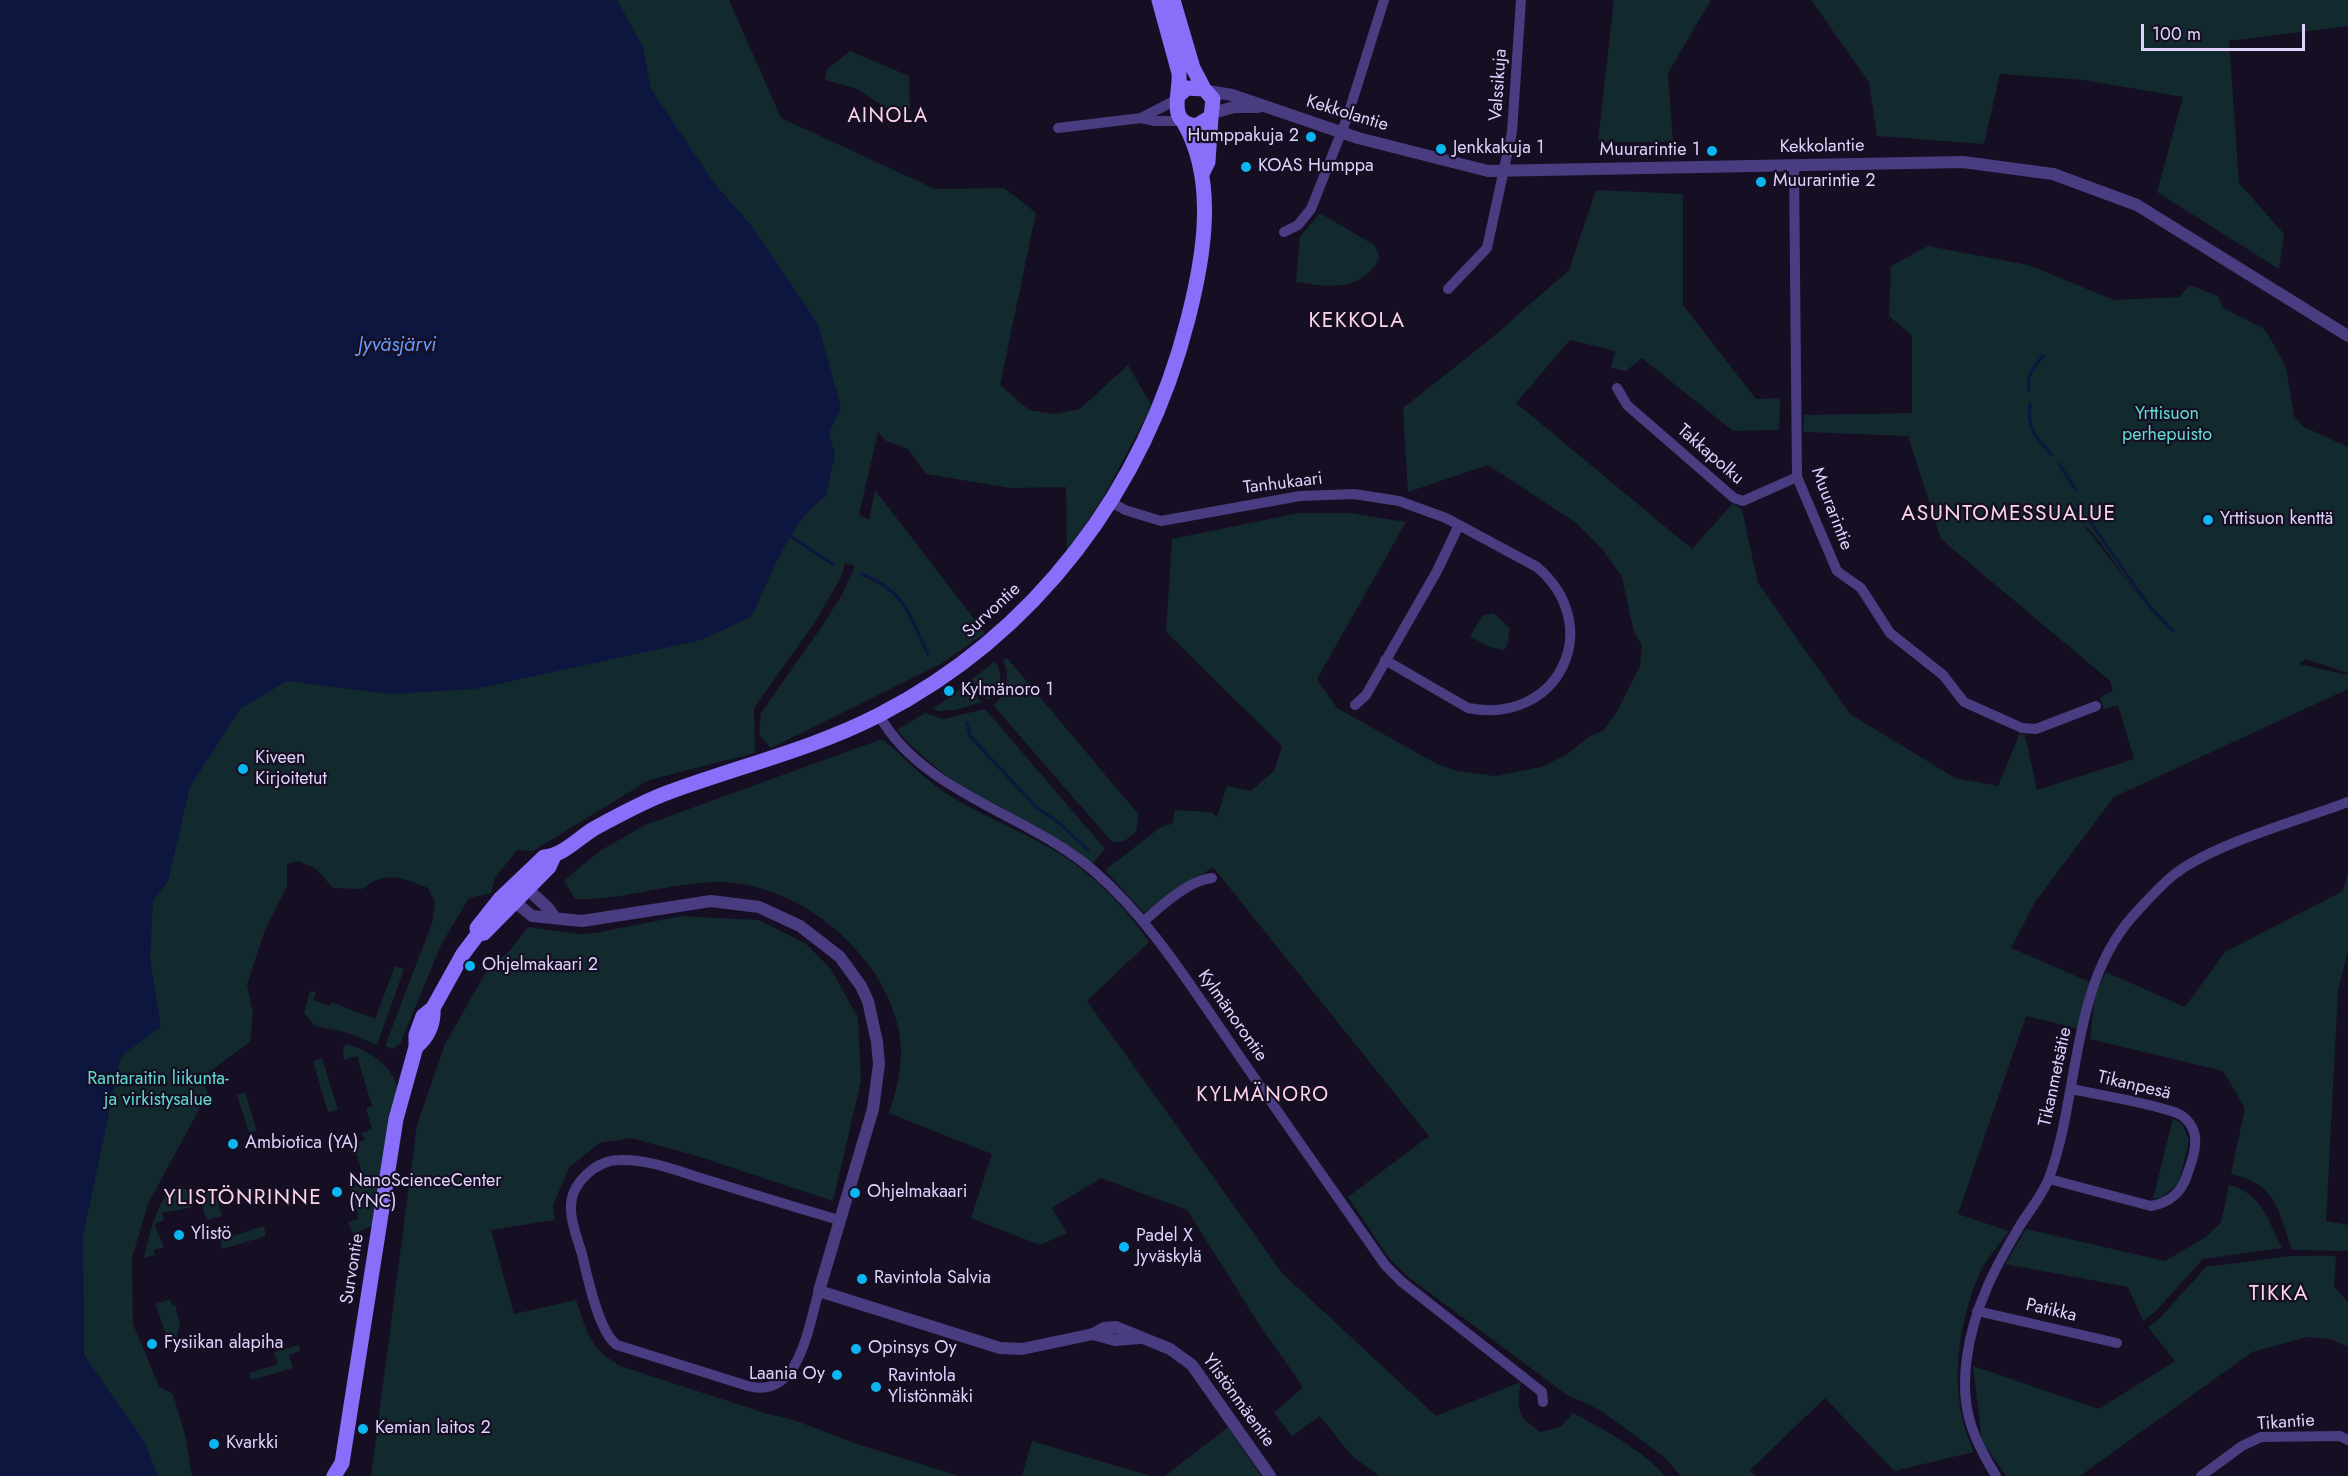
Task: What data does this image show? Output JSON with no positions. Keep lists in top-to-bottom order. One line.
{"streets":{"main road":["Survontie"],"street":["Valssikuja","Kekkolantie","Takkapolku","Tanhukaari","Muurarintie","Kylmänorontie","Tikanmetsätie","Tikanpesä","Patikka","Ylistönmäentie","Tikantie"]},"crossings":[["Valssikuja","Kekkolantie"],["Kekkolantie","Muurarintie"],["Kekkolantie","Survontie"],["Takkapolku","Muurarintie"],["Tanhukaari","Survontie"],["Survontie","Kylmänorontie"],["Tikanmetsätie","Tikanpesä"],["Tikanmetsätie","Patikka"]],"districts":["AINOLA","KEKKOLA","ASUNTOMESSUALUE","KYLMÄNORO","YLISTÖNRINNE","TIKKA"],"water":["Jyväsjärvi"],"parks":["Yrttisuon perhepuisto","Rantaraitin liikunta- ja virkistysalue"],"places":["Humppakuja 2","Jenkkakuja 1","Muurarintie 1","KOAS Humppa","Muurarintie 2","Yrttisuon kenttä","Kylmänoro 1","Kiveen Kirjoitetut","Ohjelmakaari 2","Ambiotica (YA)","NanoScienceCenter (YNC)","Ohjelmakaari","Ylistö","Padel X Jyväskylä","Ravintola Salvia","Fysiikan alapiha","Opinsys Oy","Laania Oy","Ravintola Ylistönmäki","Kemian laitos 2","Kvarkki"],"scale_bar":"100 m"}
